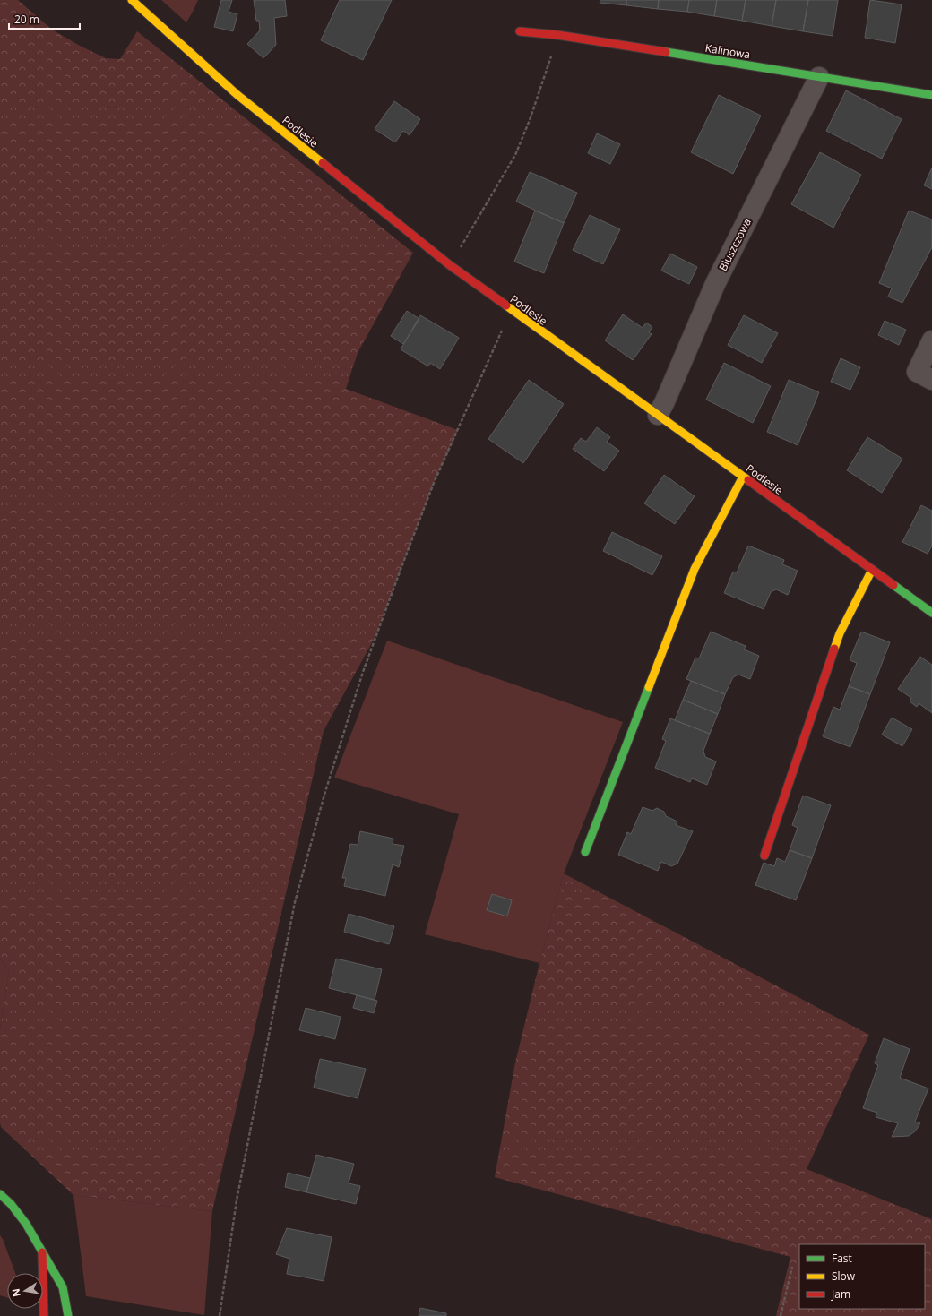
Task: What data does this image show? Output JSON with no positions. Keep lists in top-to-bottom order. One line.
{"streets":{"street":["Kalinowa","Podlesie","Bluszczowa"]},"crossings":[["Kalinowa","Bluszczowa"],["Podlesie","Bluszczowa"]],"legend":["Fast","Slow","Jam"],"scale_bar":"20 m","north":"left"}
